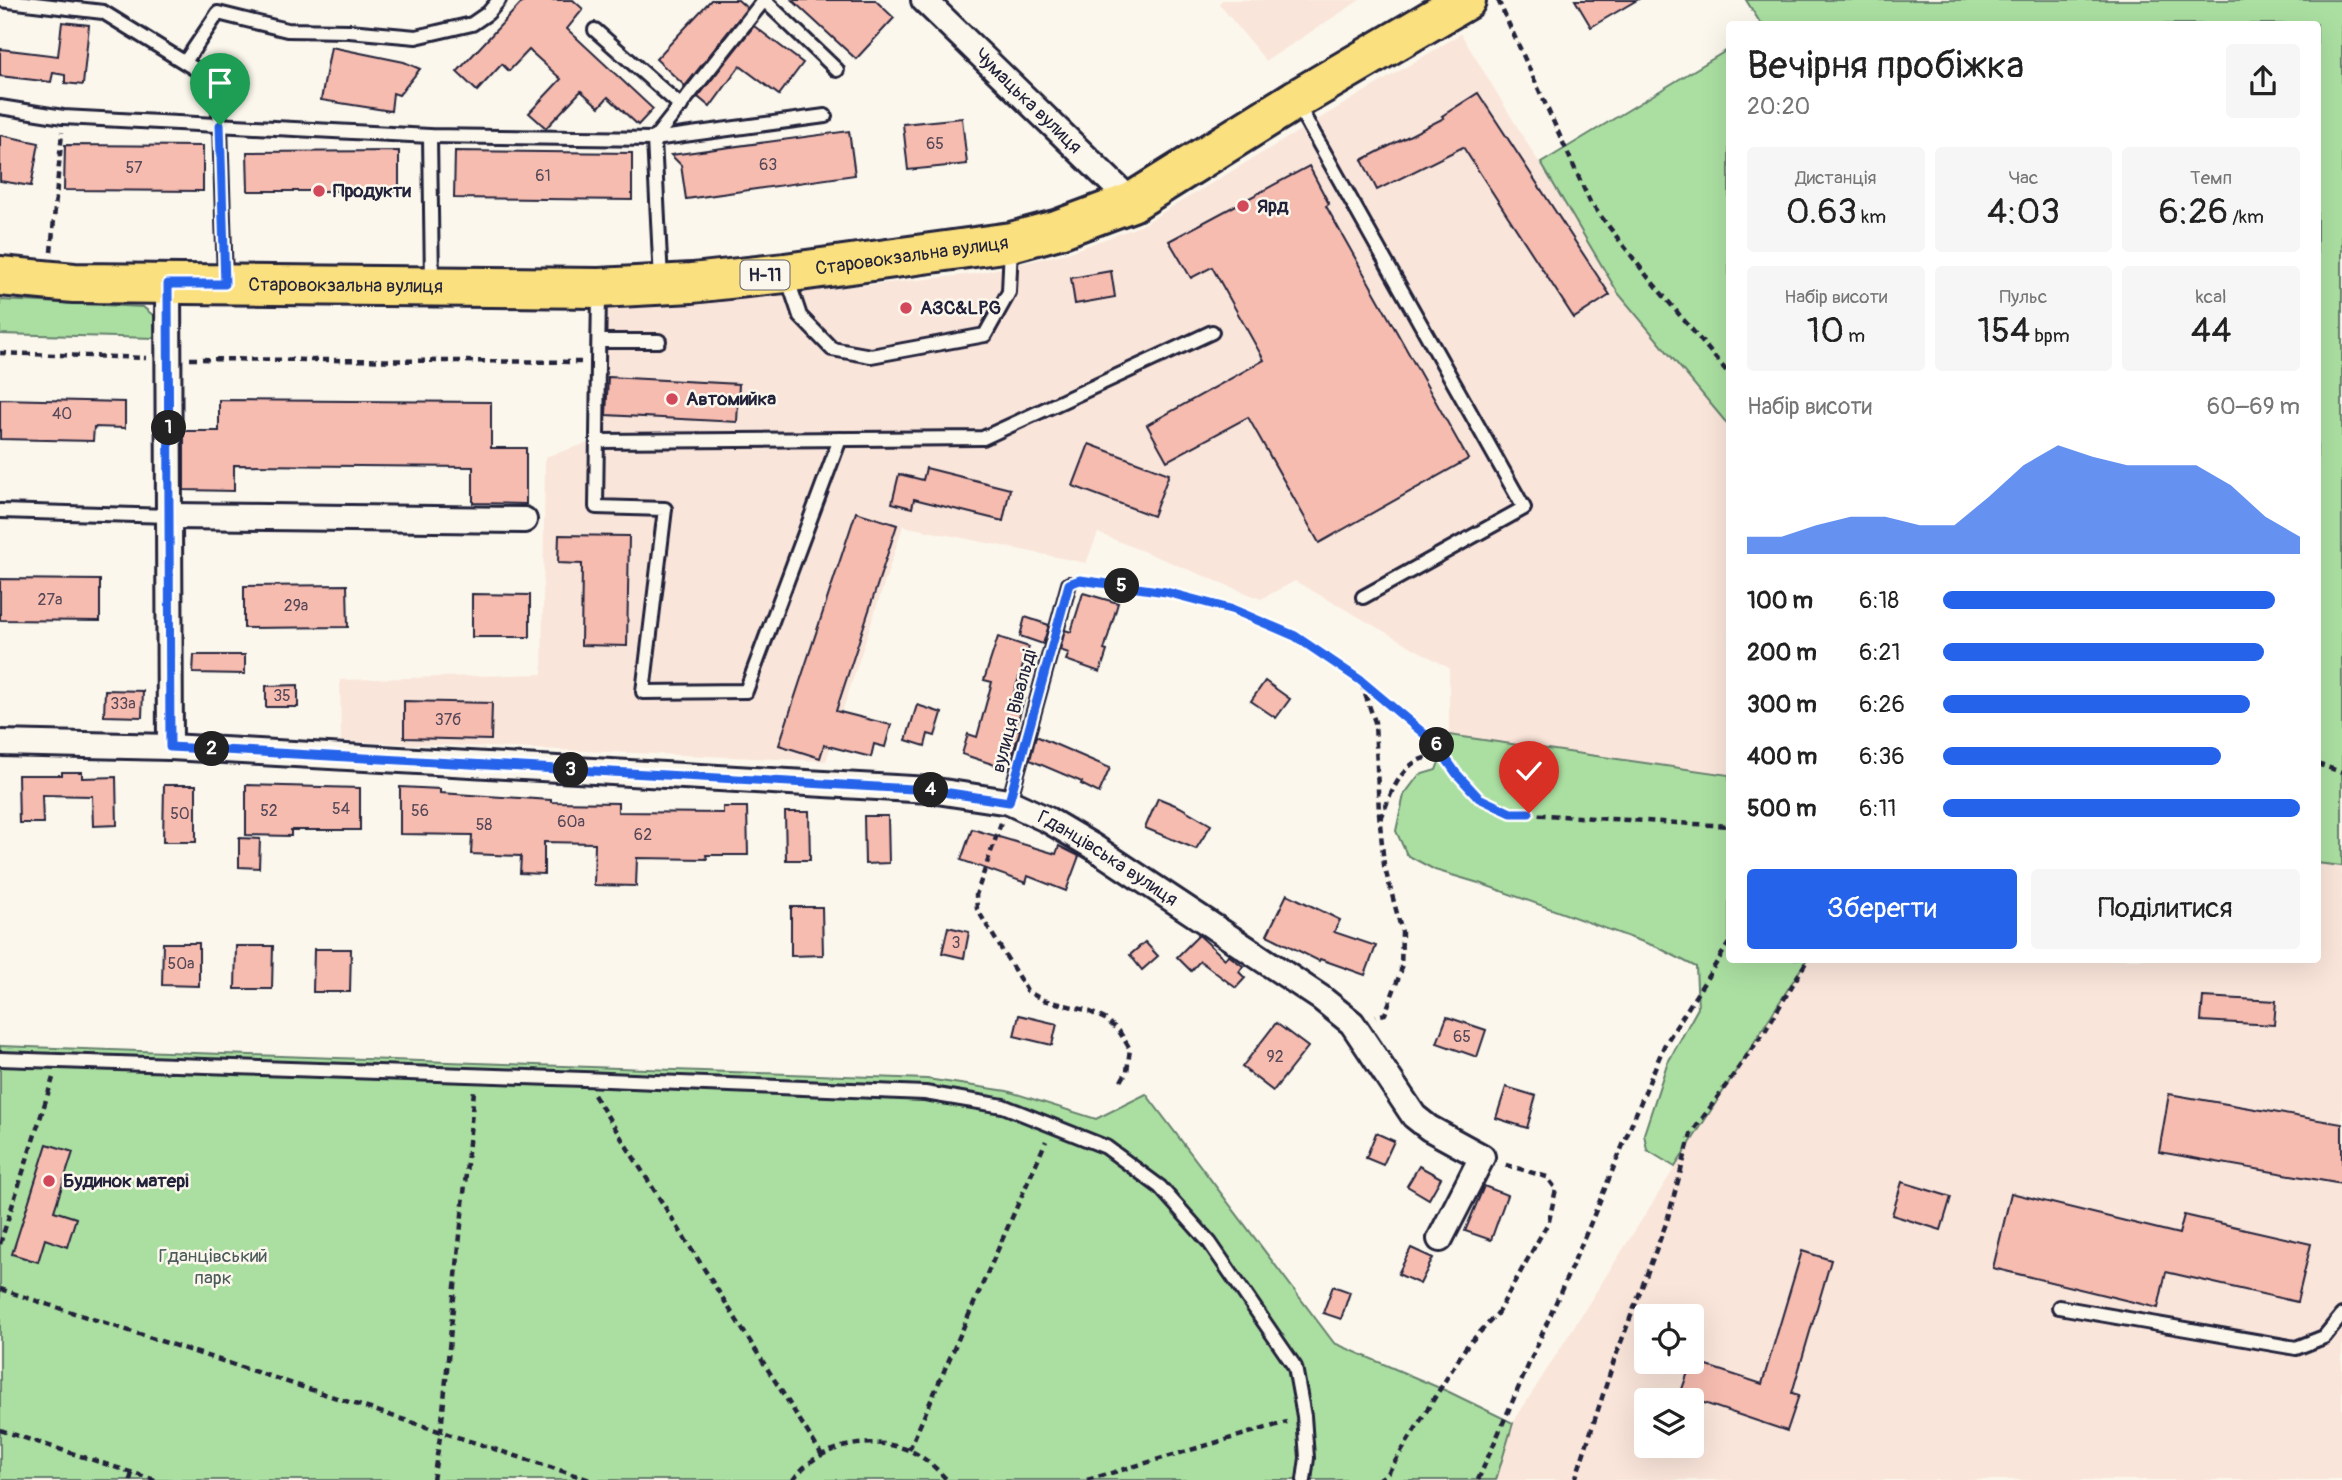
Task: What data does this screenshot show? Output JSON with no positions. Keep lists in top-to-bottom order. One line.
{"streets":{"main road":["Старовокзальна вулиця","Н-11"],"street":["Чумацька вулиця","Гданцівська вулиця"],"lane":["вулиця Вівальді"]},"crossings":[["Чумацька вулиця","Старовокзальна вулиця"],["вулиця Вівальді","Гданцівська вулиця"]],"parks":["Гданцівський парк"],"places":["Продукти","Ярд","АЗС&LPG","Автомийка","Будинок матері"],"house_numbers":["65","63","57","61","40","27а","29а","35","33а","37б","54","52","56","50","60а","58","62","3","50а","65","92"],"page":{"heading":["Вечірня пробіжка","20:20"],"stats":[["Дистанція","0.63 km"],["Час","4:03"],["Темп","6:26 /km"],["Набір висоти","10 m"],["Пульс","154 bpm"],["kcal","44"]],"chart":["Набір висоти","60–69 m"],"pins":["1","5","6","2","3","4"],"list":[{"name":"100 m","note":"6:18"},{"name":"200 m","note":"6:21"},{"name":"300 m","note":"6:26"},{"name":"400 m","note":"6:36"},{"name":"500 m","note":"6:11"}],"buttons":["Зберегти","Поділитися"]}}
